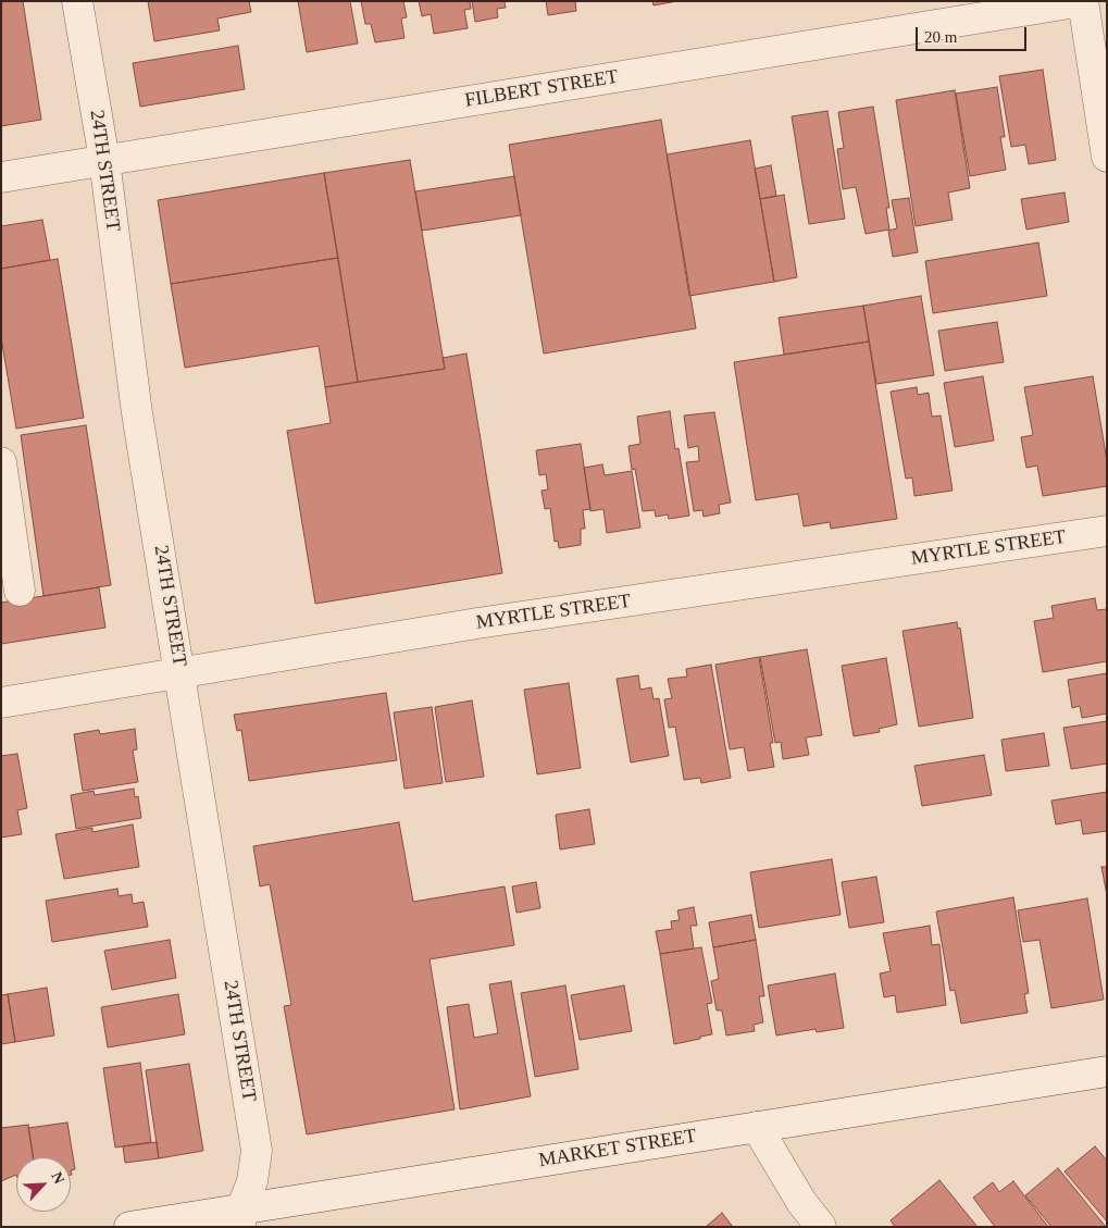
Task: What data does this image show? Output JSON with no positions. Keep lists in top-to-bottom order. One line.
{"streets":{"street":["FILBERT STREET","24TH STREET","MYRTLE STREET","MARKET STREET"]},"crossings":[["FILBERT STREET","24TH STREET"],["24TH STREET","MYRTLE STREET"],["24TH STREET","MARKET STREET"]],"scale_bar":"20 m","north":"top right"}
